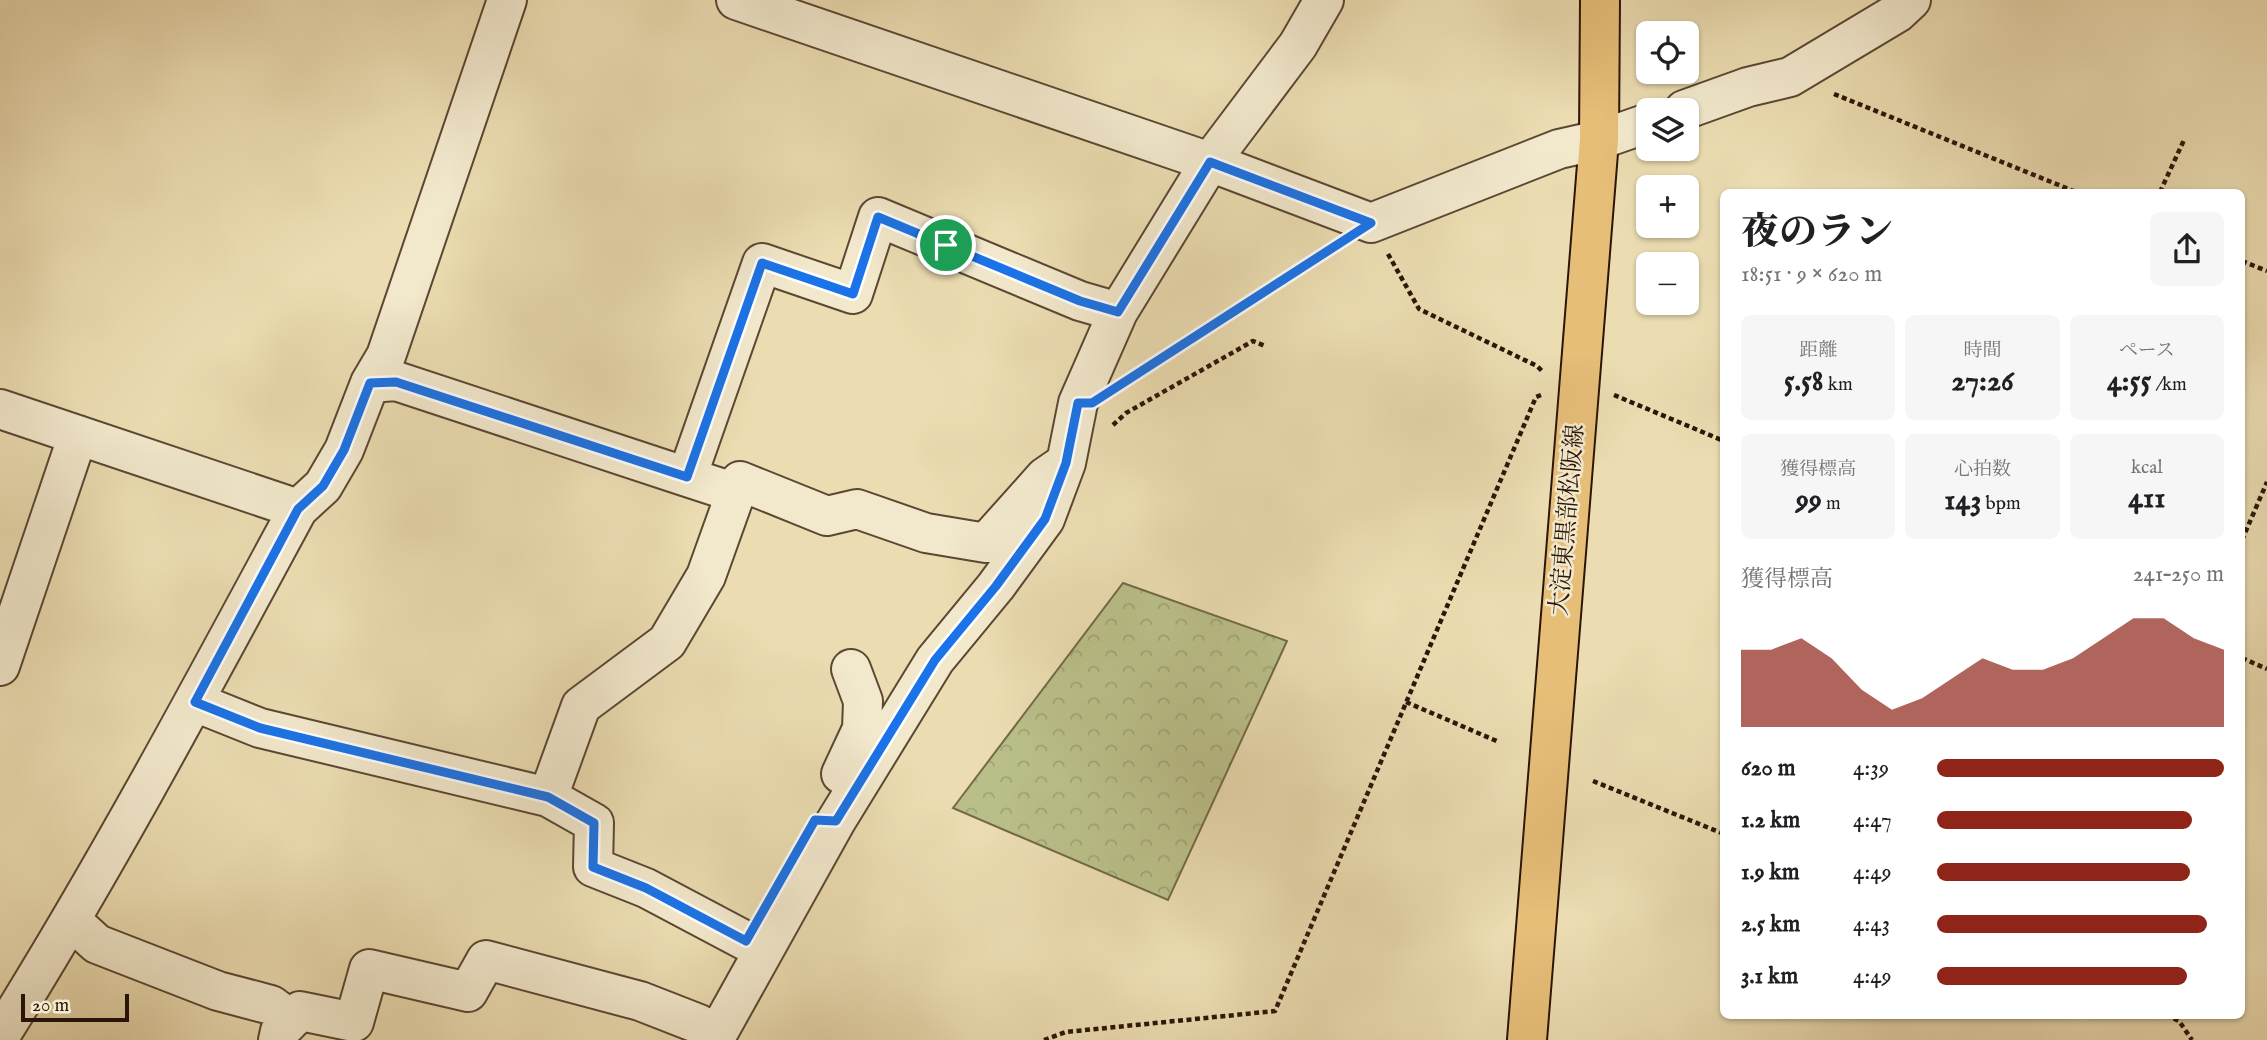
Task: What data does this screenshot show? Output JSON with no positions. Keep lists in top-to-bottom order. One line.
{"streets":{"main road":["大淀東黒部松阪線"]},"scale_bar":"20 m","page":{"map_buttons":["+","−"],"heading":["夜のラン","18:51 · 9 × 620 m"],"stats":[["距離","5.58 km"],["時間","27:26"],["ペース","4:55 /km"],["獲得標高","99 m"],["心拍数","143 bpm"],["kcal","411"]],"chart":["獲得標高","241–250 m"],"list":[{"name":"620 m","note":"4:39"},{"name":"1.2 km","note":"4:47"},{"name":"1.9 km","note":"4:49"},{"name":"2.5 km","note":"4:43"},{"name":"3.1 km","note":"4:49"}],"scale":"20 m"}}
